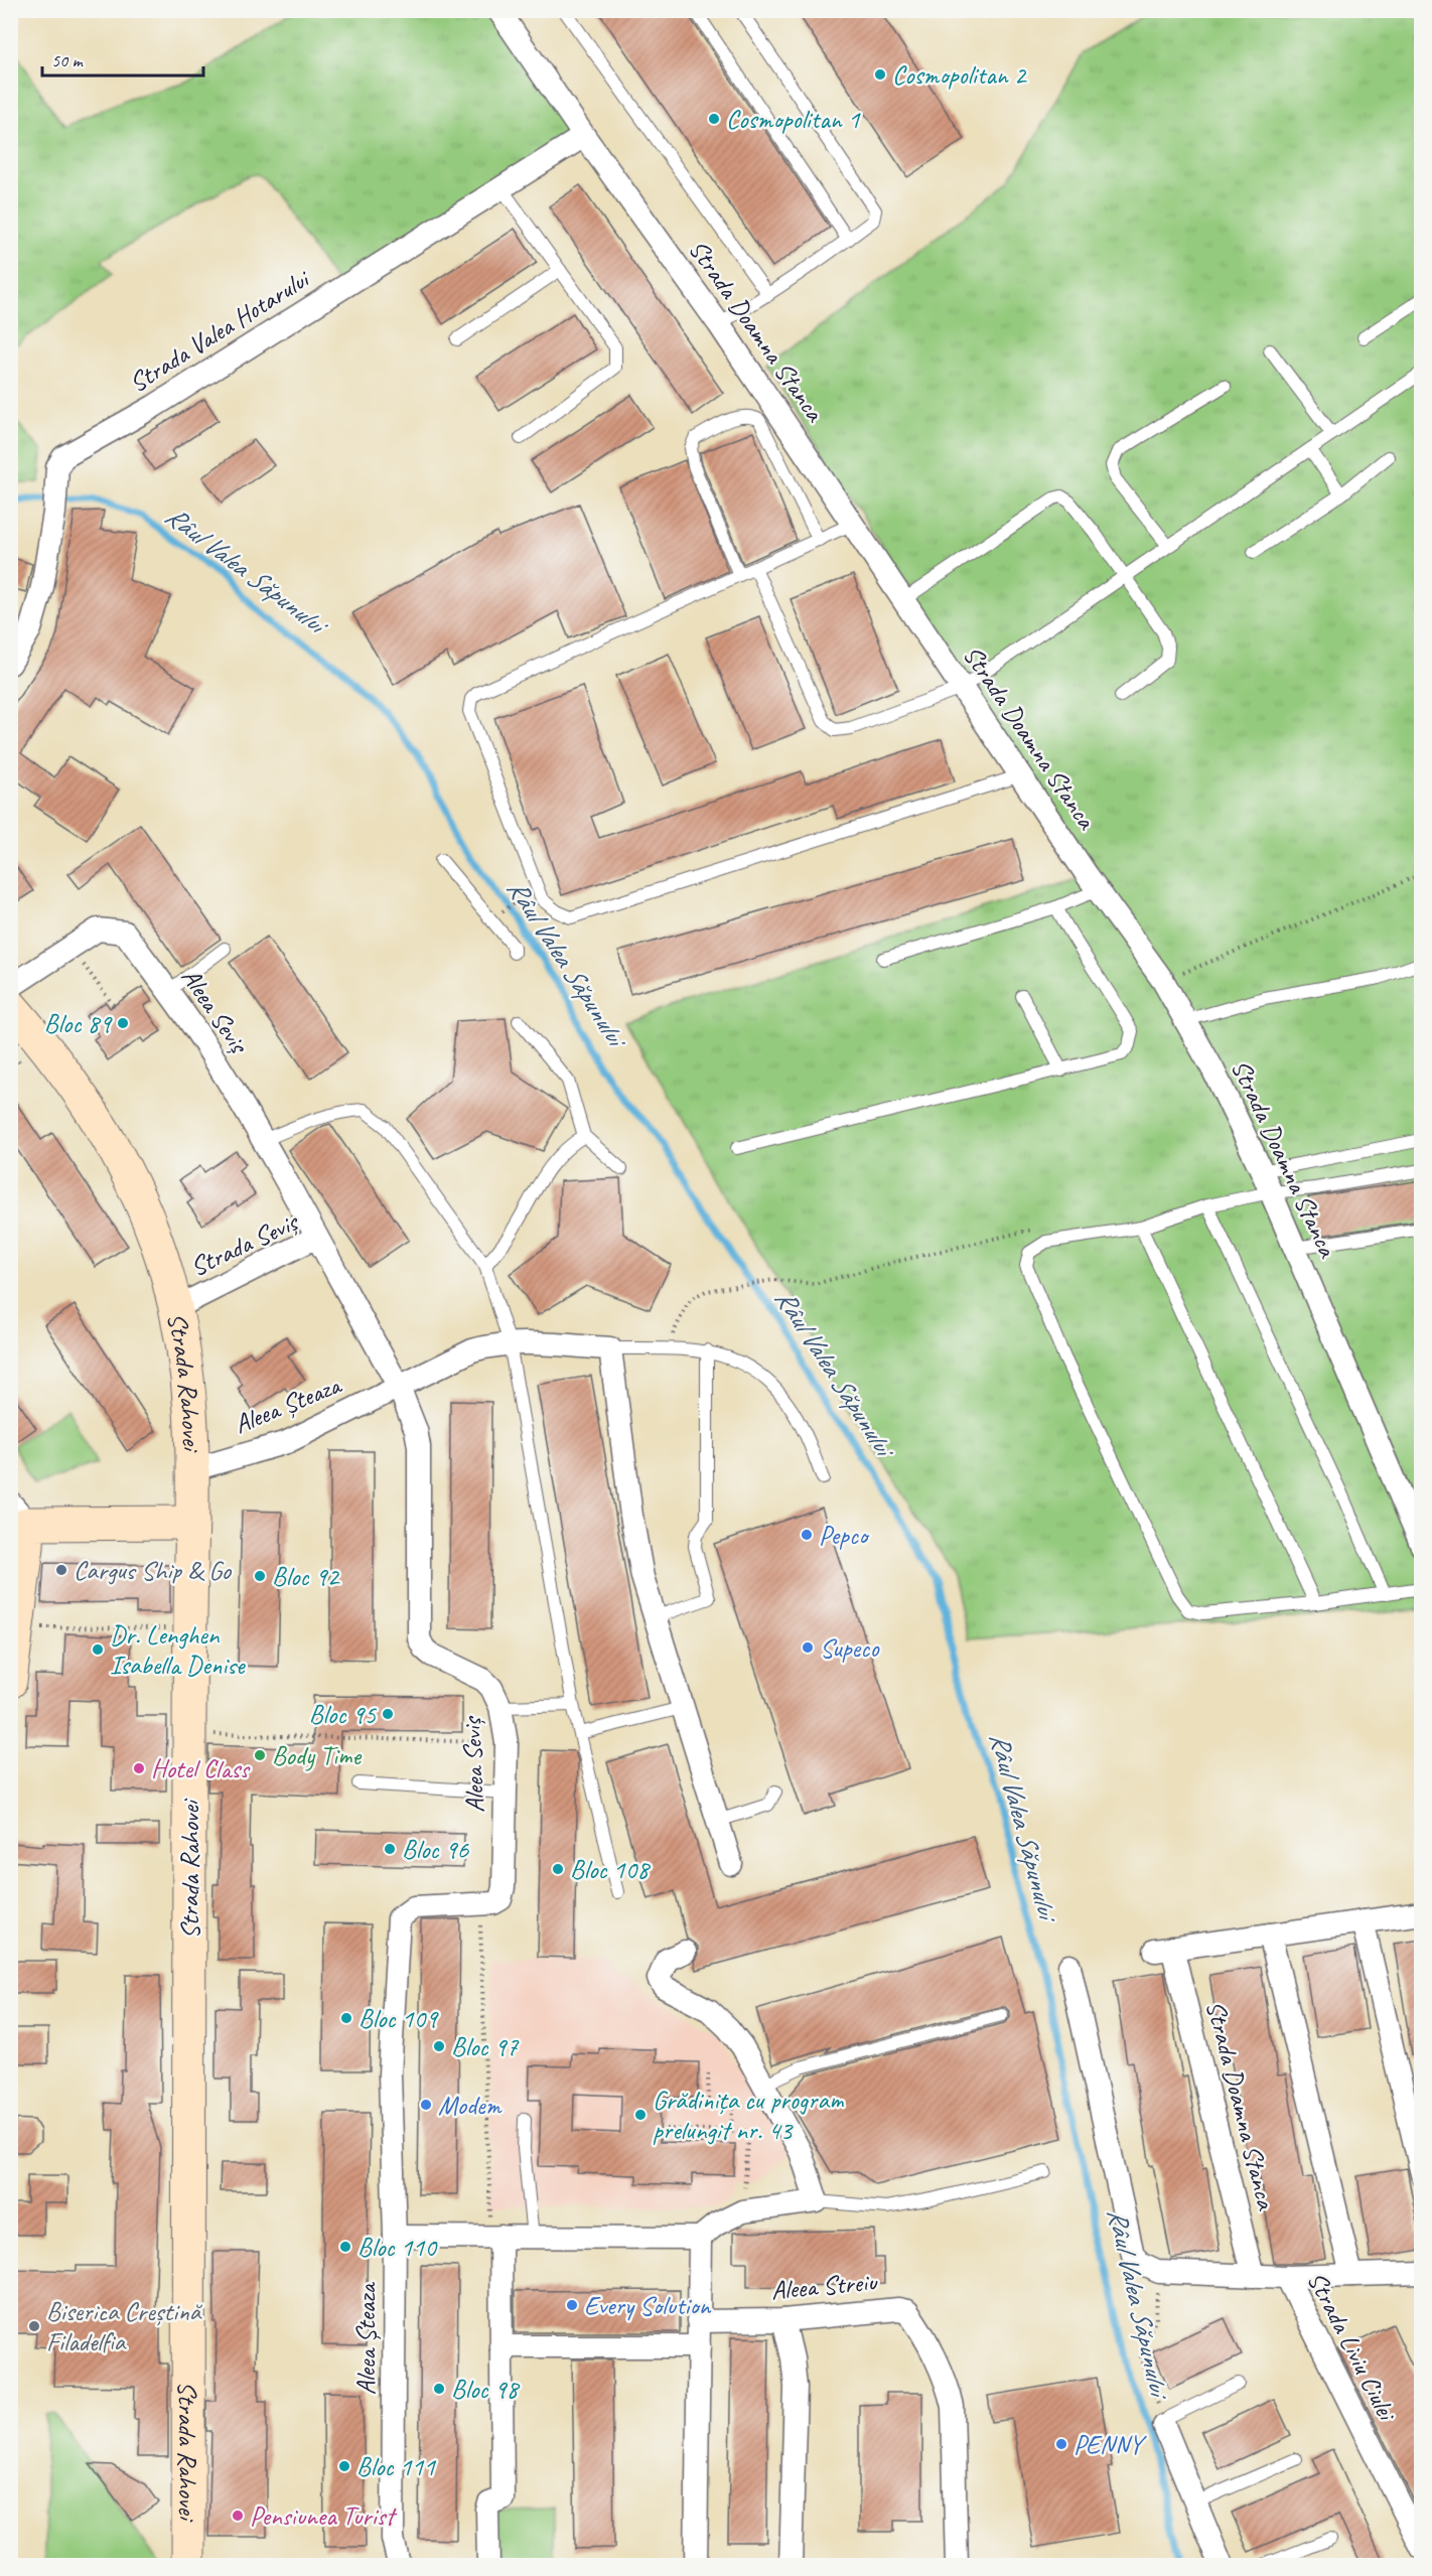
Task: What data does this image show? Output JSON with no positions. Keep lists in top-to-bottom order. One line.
{"streets":{"street":["Strada Doamna Stanca","Strada Valea Hotarului","Aleea Seviș","Strada Seviș","Strada Rahovei","Aleea Șteaza","Aleea Streiu","Strada Liviu Ciulei"]},"crossings":[["Strada Doamna Stanca","Strada Valea Hotarului"],["Strada Doamna Stanca","Strada Liviu Ciulei"],["Aleea Seviș","Strada Seviș"],["Aleea Seviș","Aleea Șteaza"],["Strada Seviș","Strada Rahovei"],["Strada Seviș","Aleea Șteaza"],["Strada Rahovei","Aleea Șteaza"]],"water":["Râul Valea Săpunului"],"places":["Cosmopolitan 2","Cosmopolitan 1","Bloc 89","Pepco","Cargus Ship & Go","Bloc 92","Supeco","Dr. Lenghen Isabella Denise","Bloc 95","Body Time","Hotel Class","Bloc 96","Bloc 108","Bloc 109","Bloc 97","Modem","Grădinița cu program prelungit nr. 43","Bloc 110","Every Solution","Biserica Creștină Filadelfia","Bloc 98","PENNY","Bloc 111","Pensiunea Turist"],"scale_bar":"50 m"}
